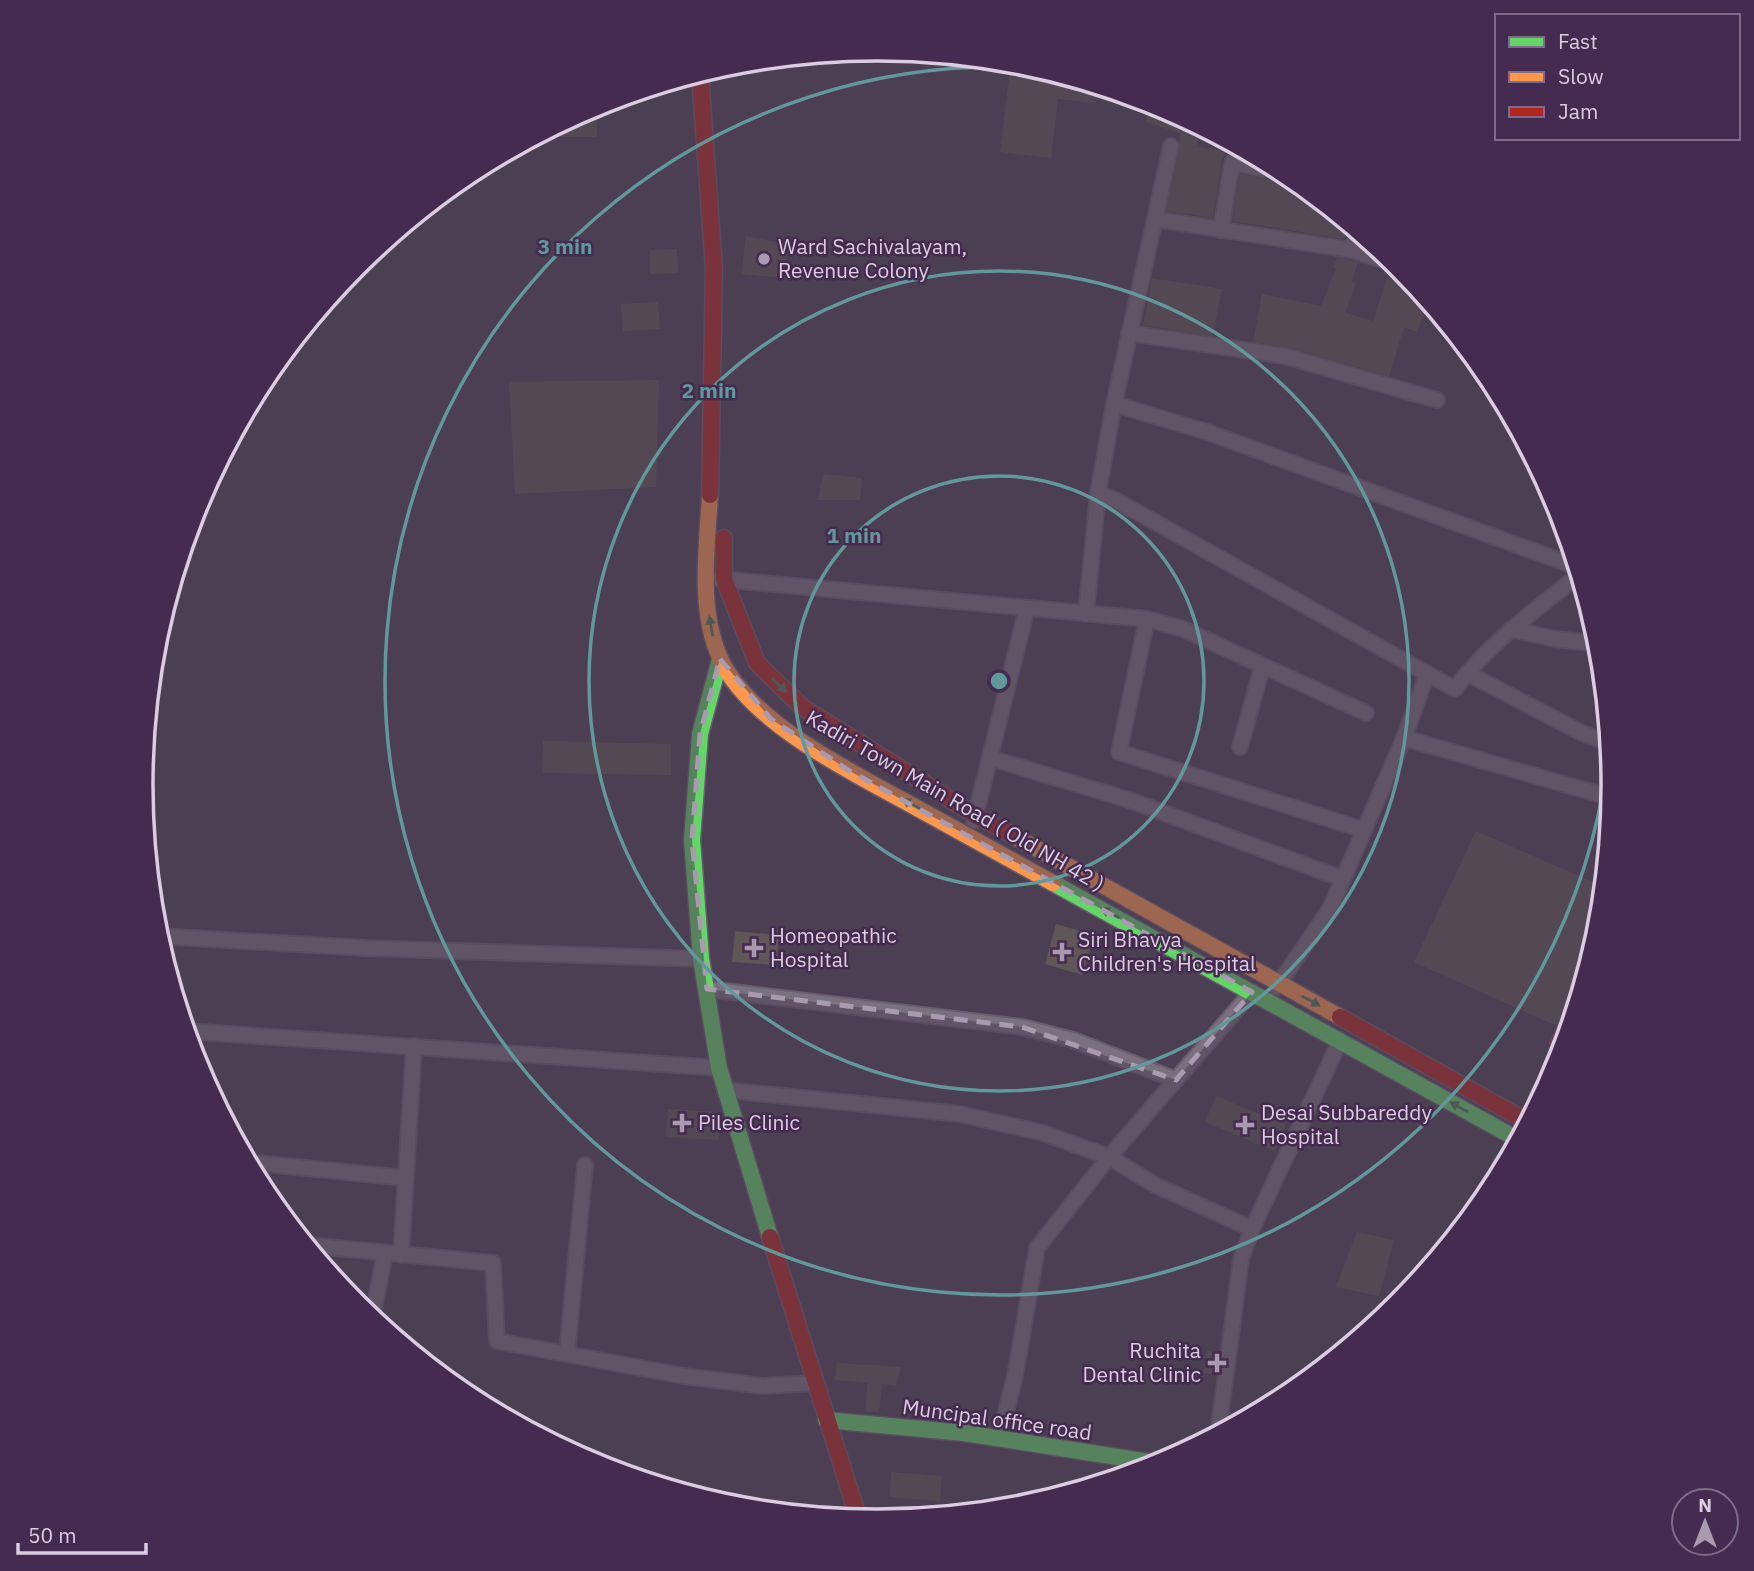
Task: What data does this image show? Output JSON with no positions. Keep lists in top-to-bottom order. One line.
{"streets":{"main road":["Kadiri Town Main Road ( Old NH 42 )","Muncipal office road"]},"places":{"other":["Ward Sachivalayam, Revenue Colony"],"health":["Homeopathic Hospital","Siri Bhavya Children's Hospital","Piles Clinic","Desai Subbareddy Hospital","Ruchita Dental Clinic"]},"legend":["Fast","Slow","Jam"],"scale_bar":"50 m","north":"top","rings":["3 min","2 min","1 min"]}
